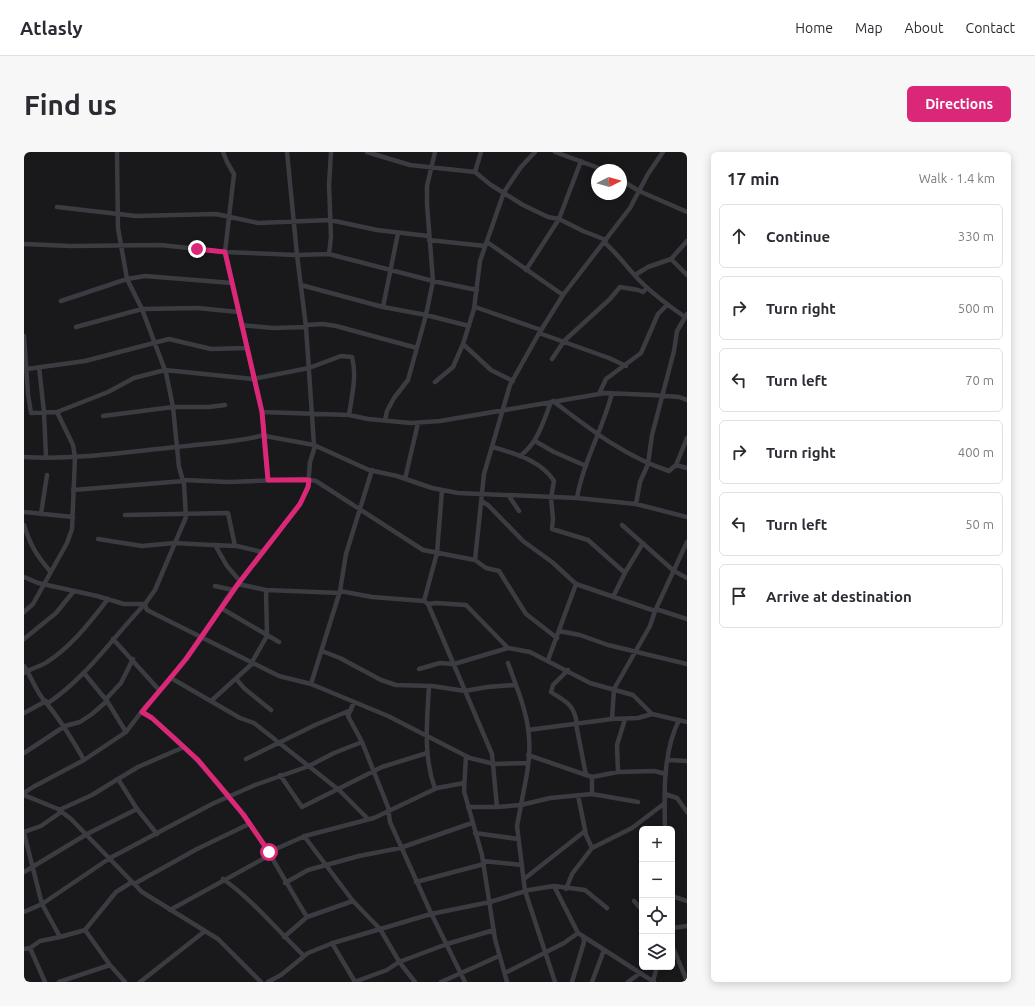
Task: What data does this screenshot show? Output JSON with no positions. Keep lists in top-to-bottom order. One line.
{"north":"right","page":{"header":"Atlasly","nav":["Home","Map","About","Contact"],"buttons":"Directions","title":"Find us","heading":["17 min","Walk · 1.4 km"],"list":[["Continue","330 m"],["Turn right","500 m"],["Turn left","70 m"],["Turn right","400 m"],["Turn left","50 m"],"Arrive at destination"],"map_buttons":["+","−"]}}
